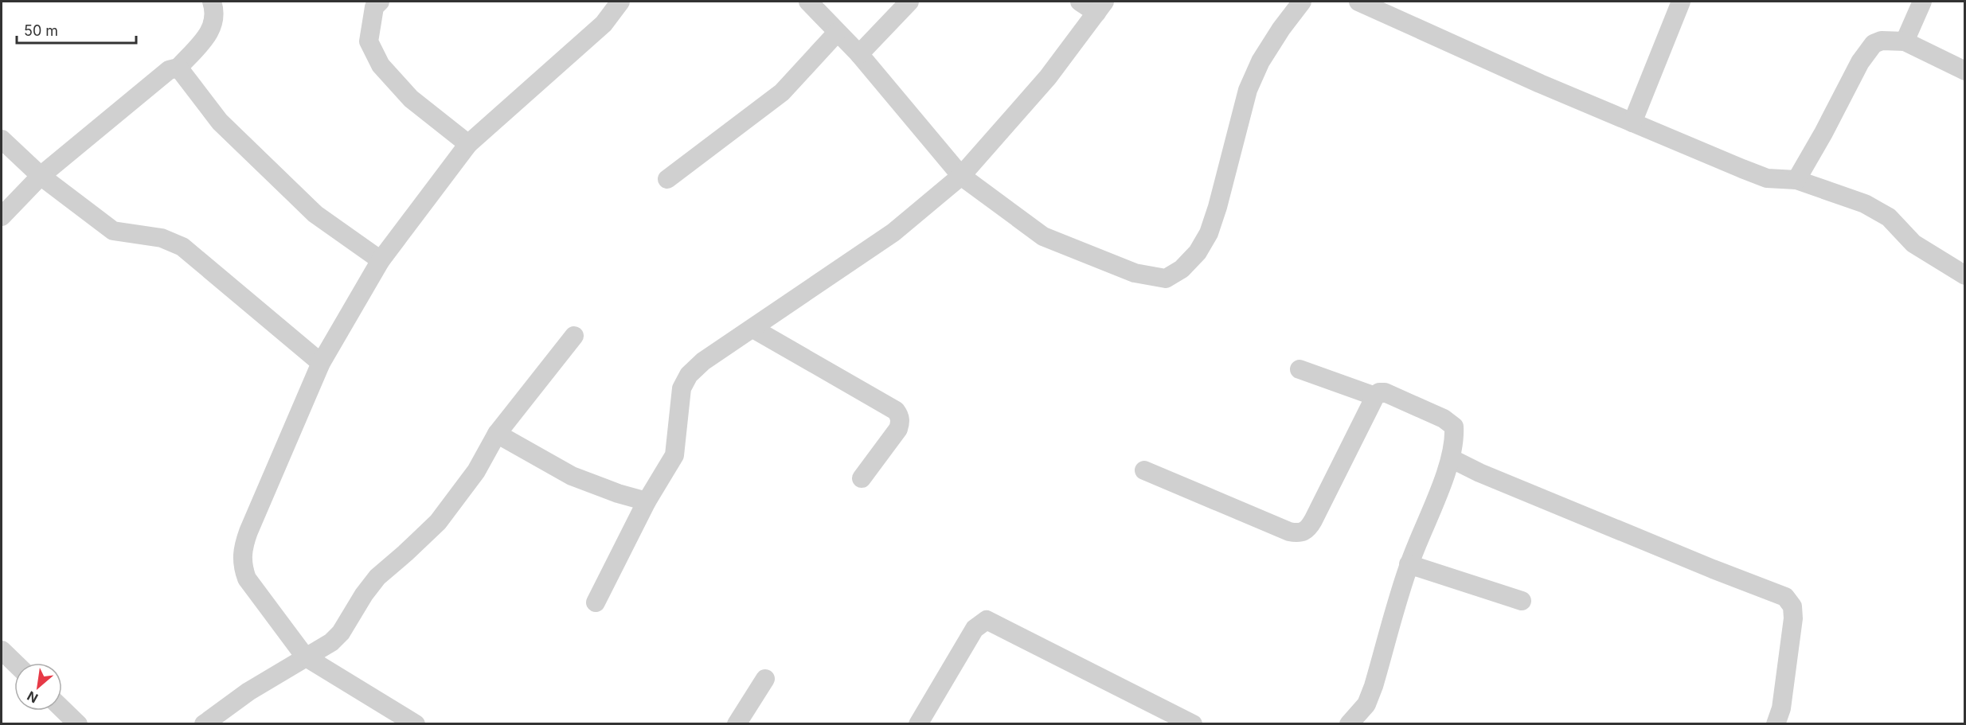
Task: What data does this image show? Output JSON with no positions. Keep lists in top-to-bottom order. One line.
{"scale_bar":"50 m","north":"bottom left"}
